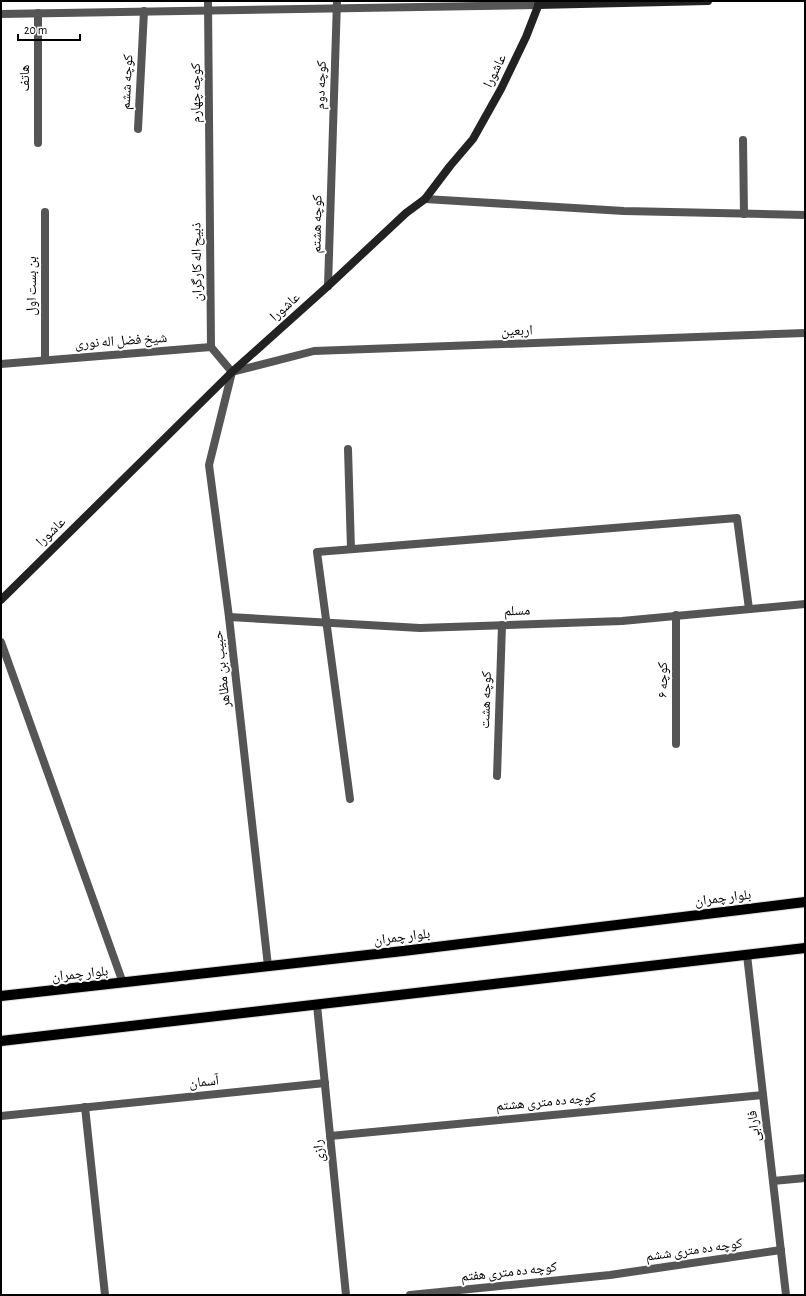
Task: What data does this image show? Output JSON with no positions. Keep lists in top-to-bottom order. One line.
{"streets":{"main road":["بلوار چمران"],"street":["عاشورا","هاتف","کوچه ششم","کوچه دوم","کوچه چهارم","کوچه هشتم","ذبیح اله کارگران","بن بست اول","اربعین","شیخ فضل اله نوری","مسلم","حبیب بن مظاهر","کوچه ۶","کوچه هشت","آسمان","کوچه ده متری هشتم","فارابی","رازی","کوچه ده متری ششم","کوچه ده متری هفتم"]},"crossings":[["عاشورا","کوچه هشتم"],["عاشورا","اربعین"],["عاشورا","حبیب بن مظاهر"],["کوچه دوم","کوچه هشتم"],["کوچه چهارم","ذبیح اله کارگران"],["ذبیح اله کارگران","شیخ فضل اله نوری"],["بن بست اول","شیخ فضل اله نوری"],["اربعین","حبیب بن مظاهر"],["مسلم","حبیب بن مظاهر"],["مسلم","کوچه ۶"],["مسلم","کوچه هشت"],["حبیب بن مظاهر","بلوار چمران"],["آسمان","رازی"],["کوچه ده متری هشتم","فارابی"],["کوچه ده متری هشتم","رازی"],["فارابی","کوچه ده متری ششم"],["کوچه ده متری ششم","کوچه ده متری هفتم"]],"scale_bar":"20 m"}
